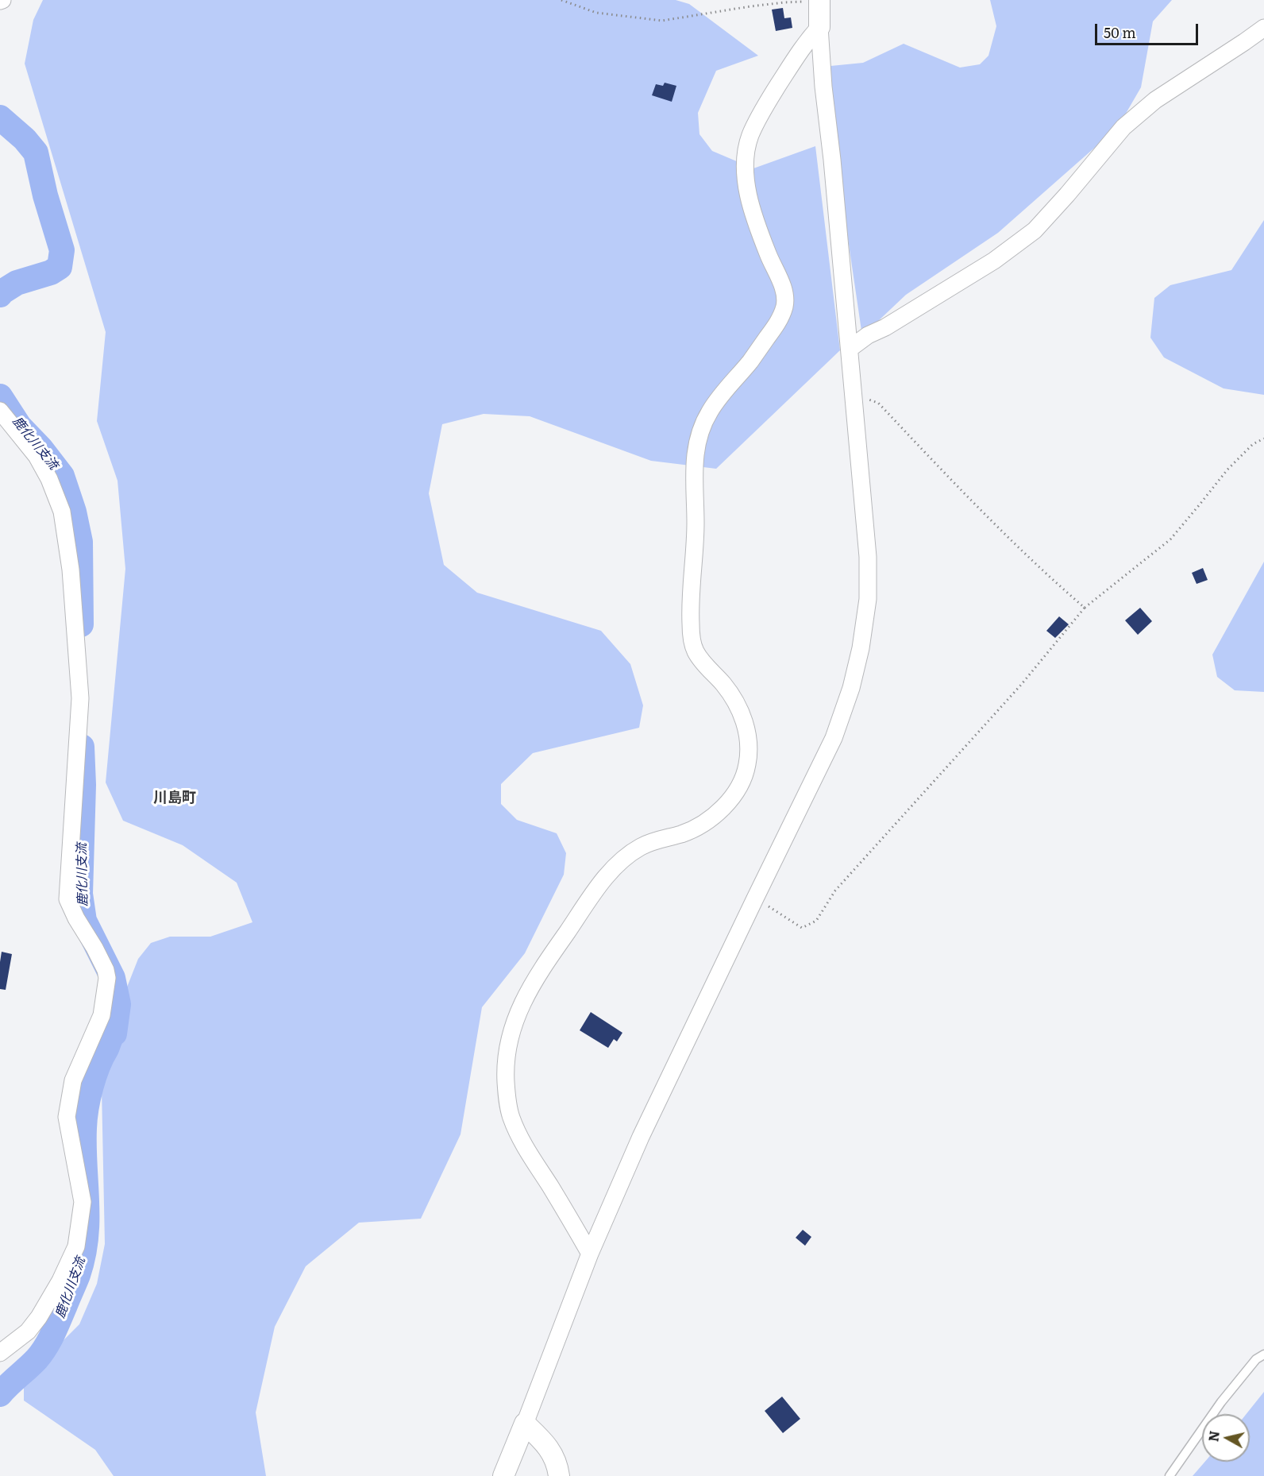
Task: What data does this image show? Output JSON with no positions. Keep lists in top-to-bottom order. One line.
{"districts":["川島町"],"water":["鹿化川支流"],"scale_bar":"50 m","north":"left"}
